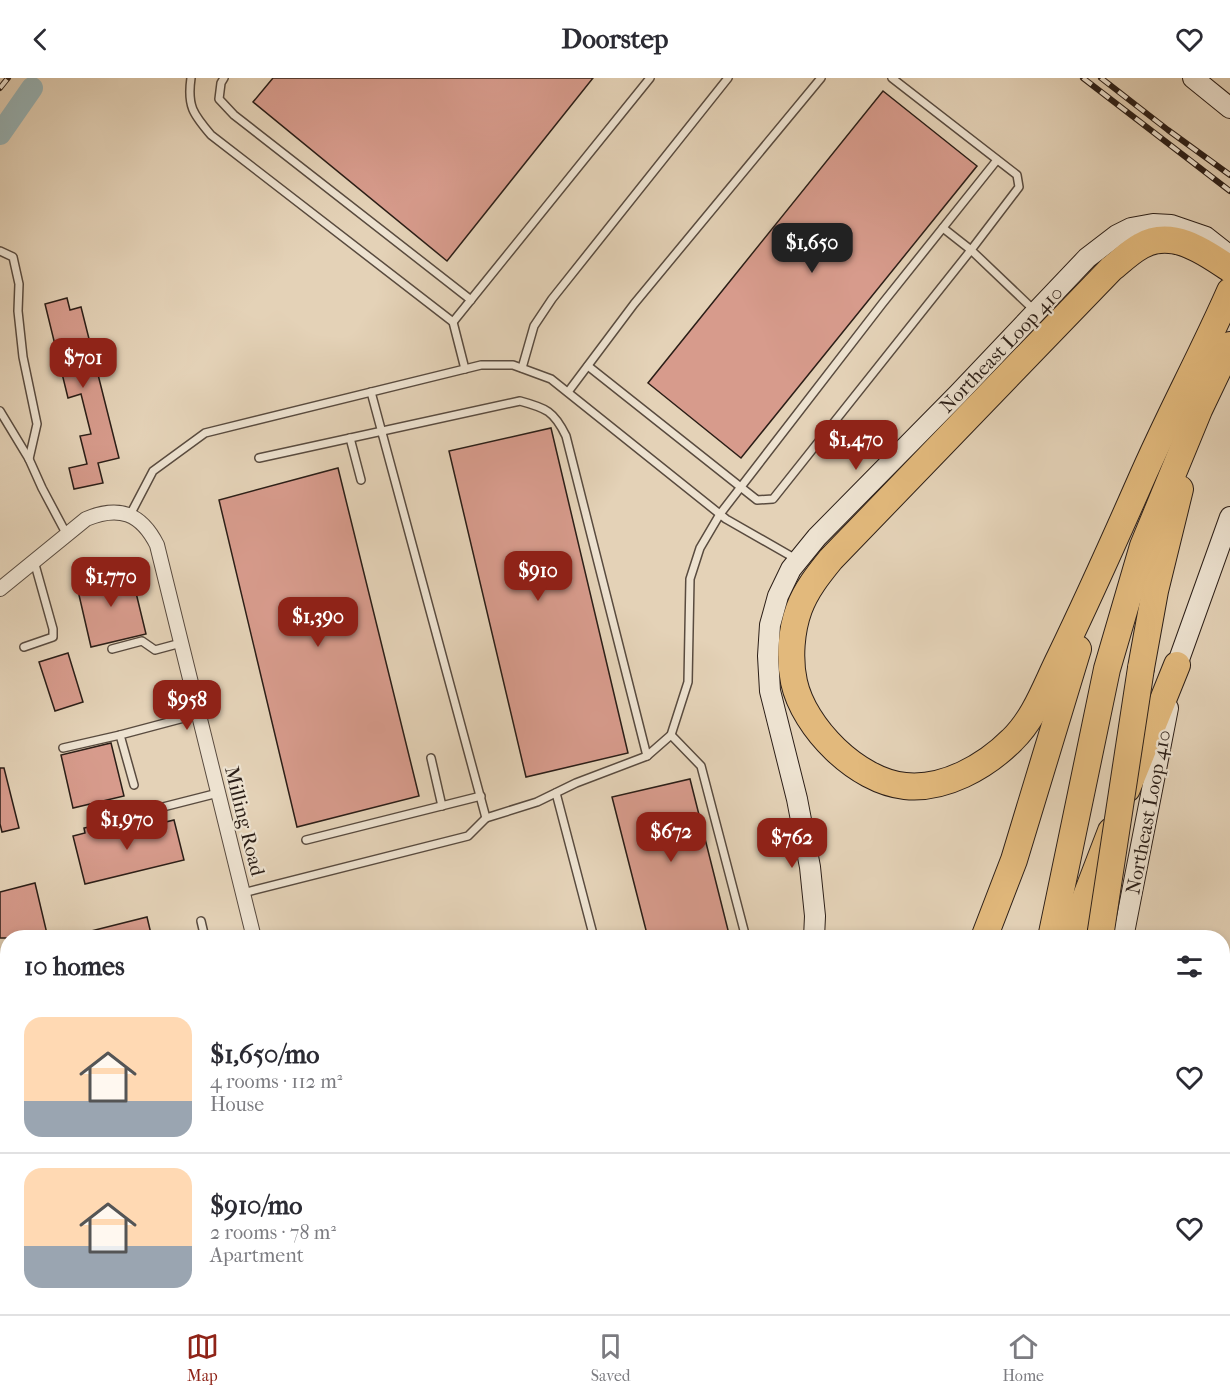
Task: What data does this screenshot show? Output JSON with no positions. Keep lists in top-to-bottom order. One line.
{"streets":{"main road":["Northeast Loop 410"],"street":["Milling Road"]},"page":{"header":"Doorstep","price":["$1,650","$701","$1,470","$910","$1,770","$1,390","$958","$1,970","$672","$762"],"heading":"10 homes","list":[{"name":"$1,650/mo","note":"4 rooms · 112 m² · House"},{"name":"$910/mo","note":"2 rooms · 78 m² · Apartment"}],"tabs":["Map","Saved","Home"]}}
